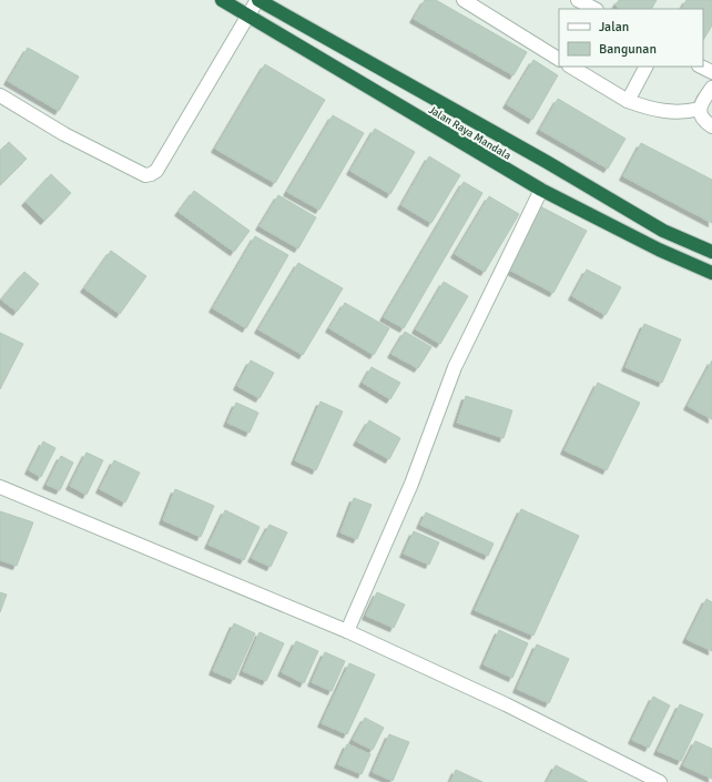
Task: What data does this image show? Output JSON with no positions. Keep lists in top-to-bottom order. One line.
{"streets":{"highway":["Jalan Raya Mandala"]},"legend":["Jalan","Bangunan"]}
